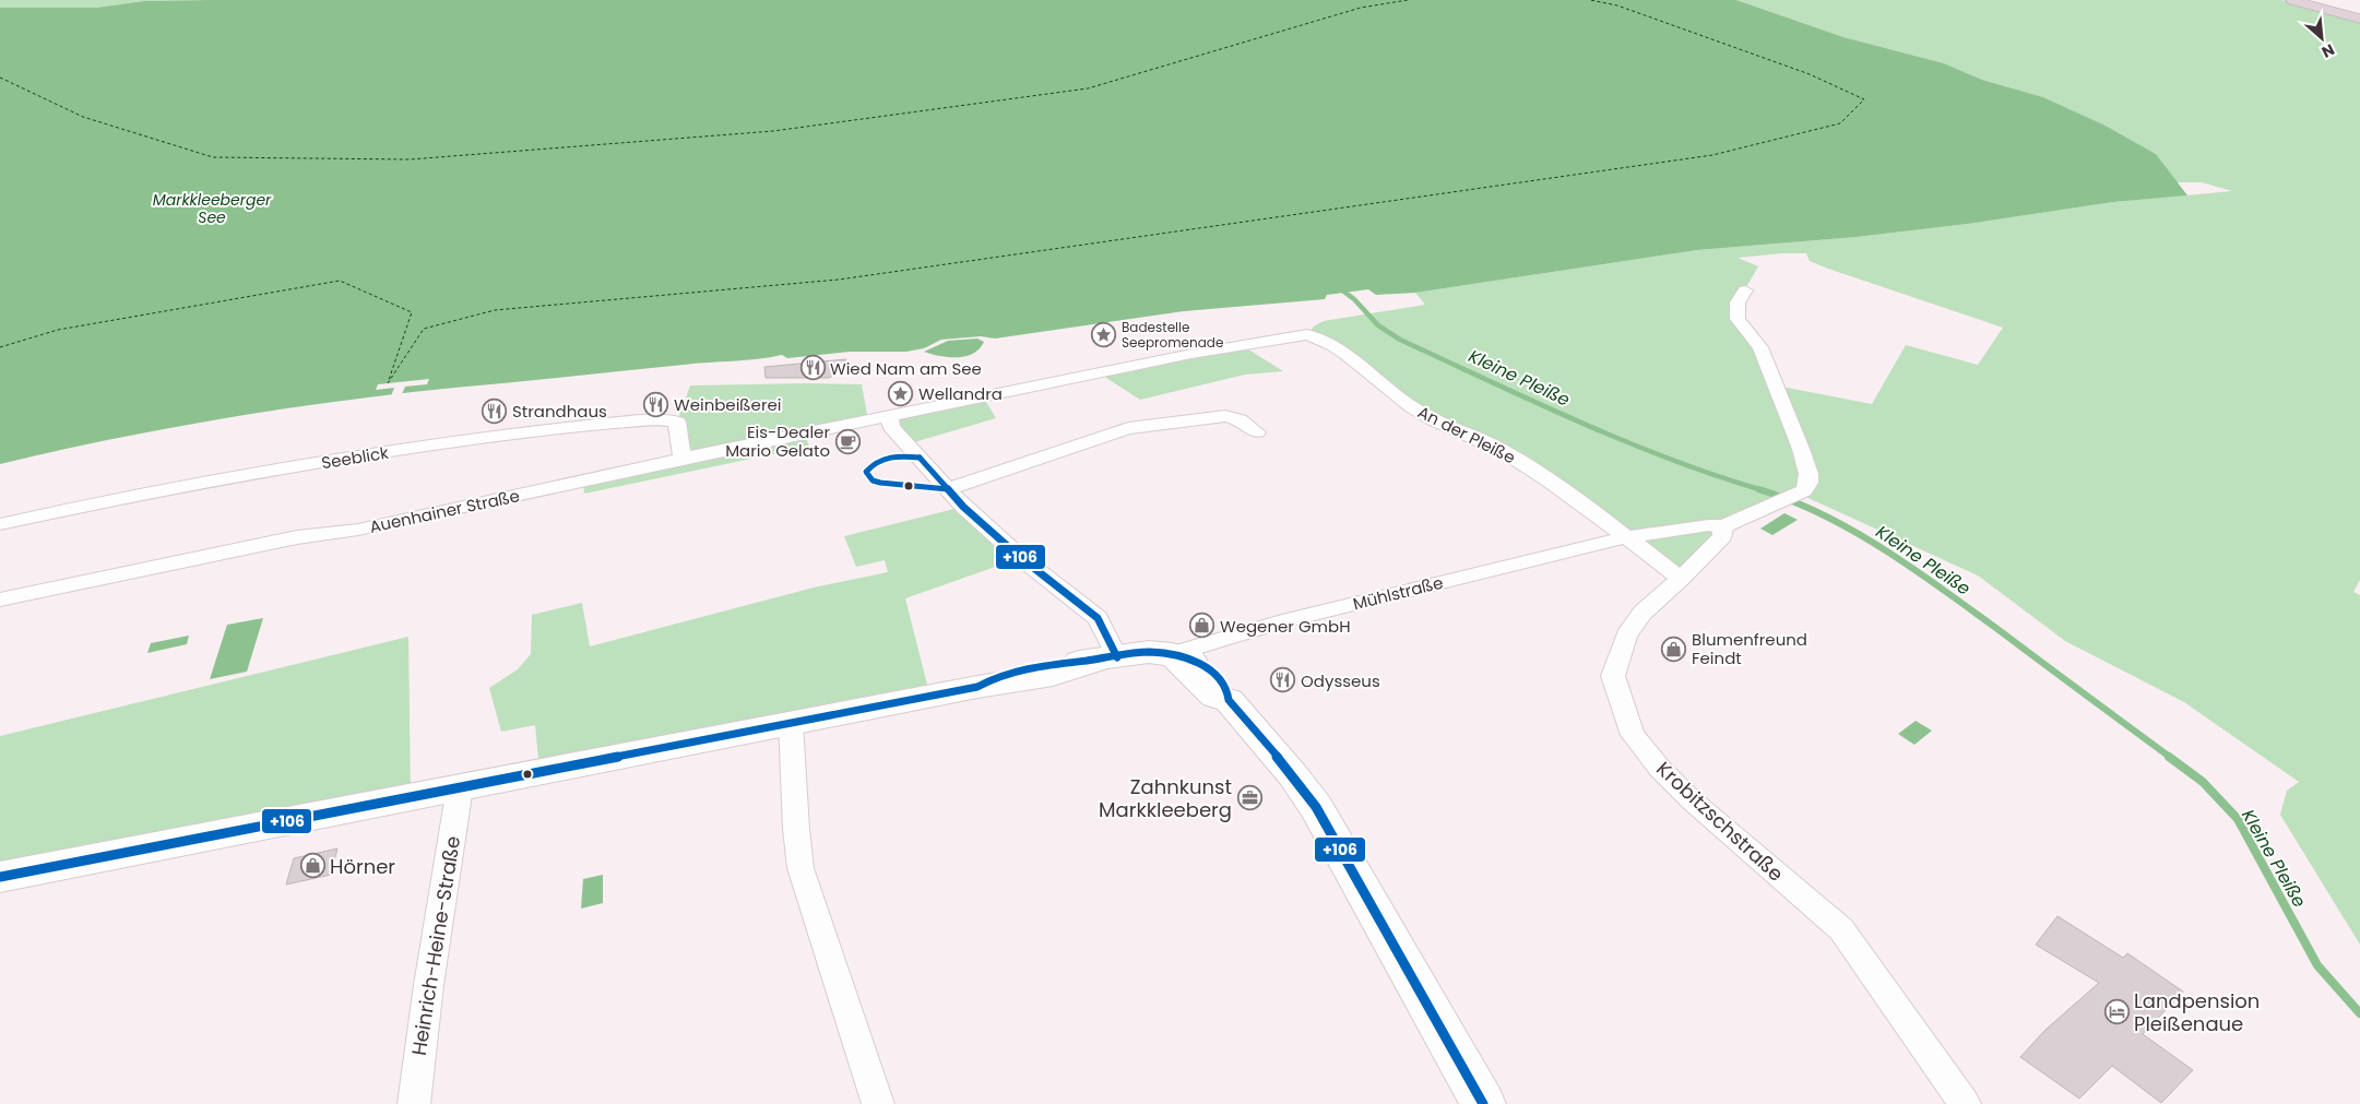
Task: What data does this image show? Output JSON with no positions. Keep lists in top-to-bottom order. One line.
{"streets":{"street":["An der Pleiße","Seeblick","Auenhainer Straße","Mühlstraße","Krobitzschstraße","Heinrich-Heine-Straße"]},"crossings":[["An der Pleiße","Mühlstraße"],["Seeblick","Auenhainer Straße"],["Mühlstraße","Krobitzschstraße"]],"water":["Markkleeberger See","Kleine Pleiße"],"places":{"place":["Badestelle Seepromenade","Wellandra"],"restaurant":["Wied Nam am See","Weinbeißerei","Strandhaus","Odysseus"],"cafe":["Eis-Dealer Mario Gelato"],"shop":["Wegener GmbH","Blumenfreund Feindt","Hörner"],"office":["Zahnkunst Markkleeberg"],"hotel":["Landpension Pleißenaue"]},"lines":["transit line +106"],"north":"bottom right"}
